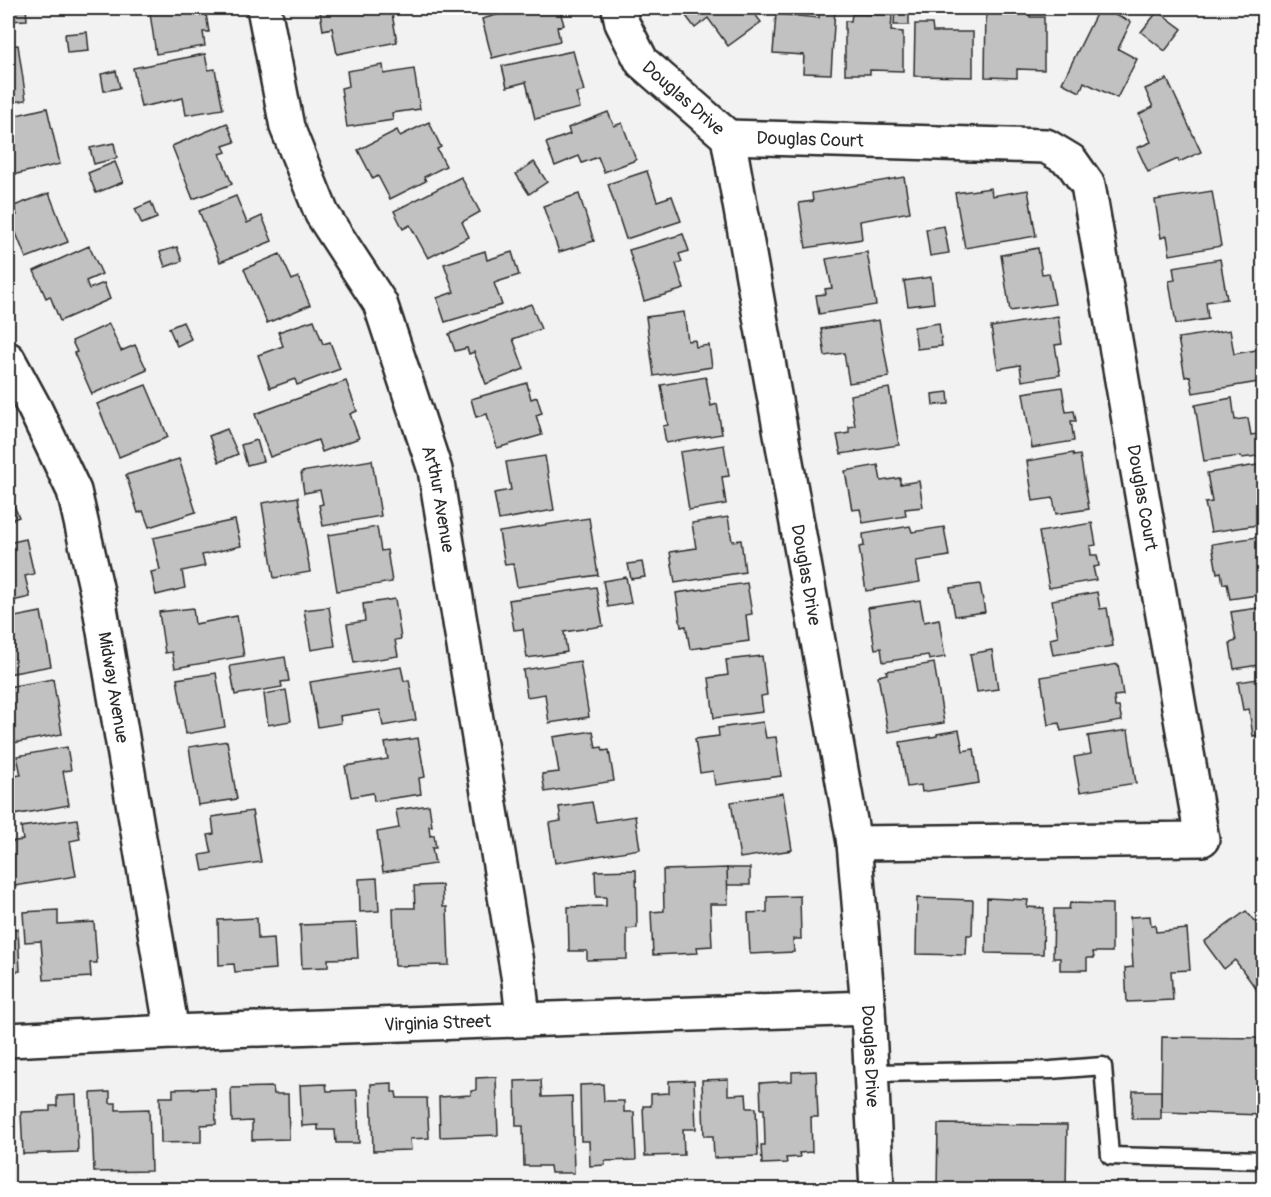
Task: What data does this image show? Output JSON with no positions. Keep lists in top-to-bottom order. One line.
{"streets":{"street":["Douglas Drive","Douglas Court","Arthur Avenue","Midway Avenue","Virginia Street"]},"crossings":[["Douglas Drive","Douglas Court"],["Douglas Drive","Virginia Street"],["Arthur Avenue","Virginia Street"],["Midway Avenue","Virginia Street"]]}
